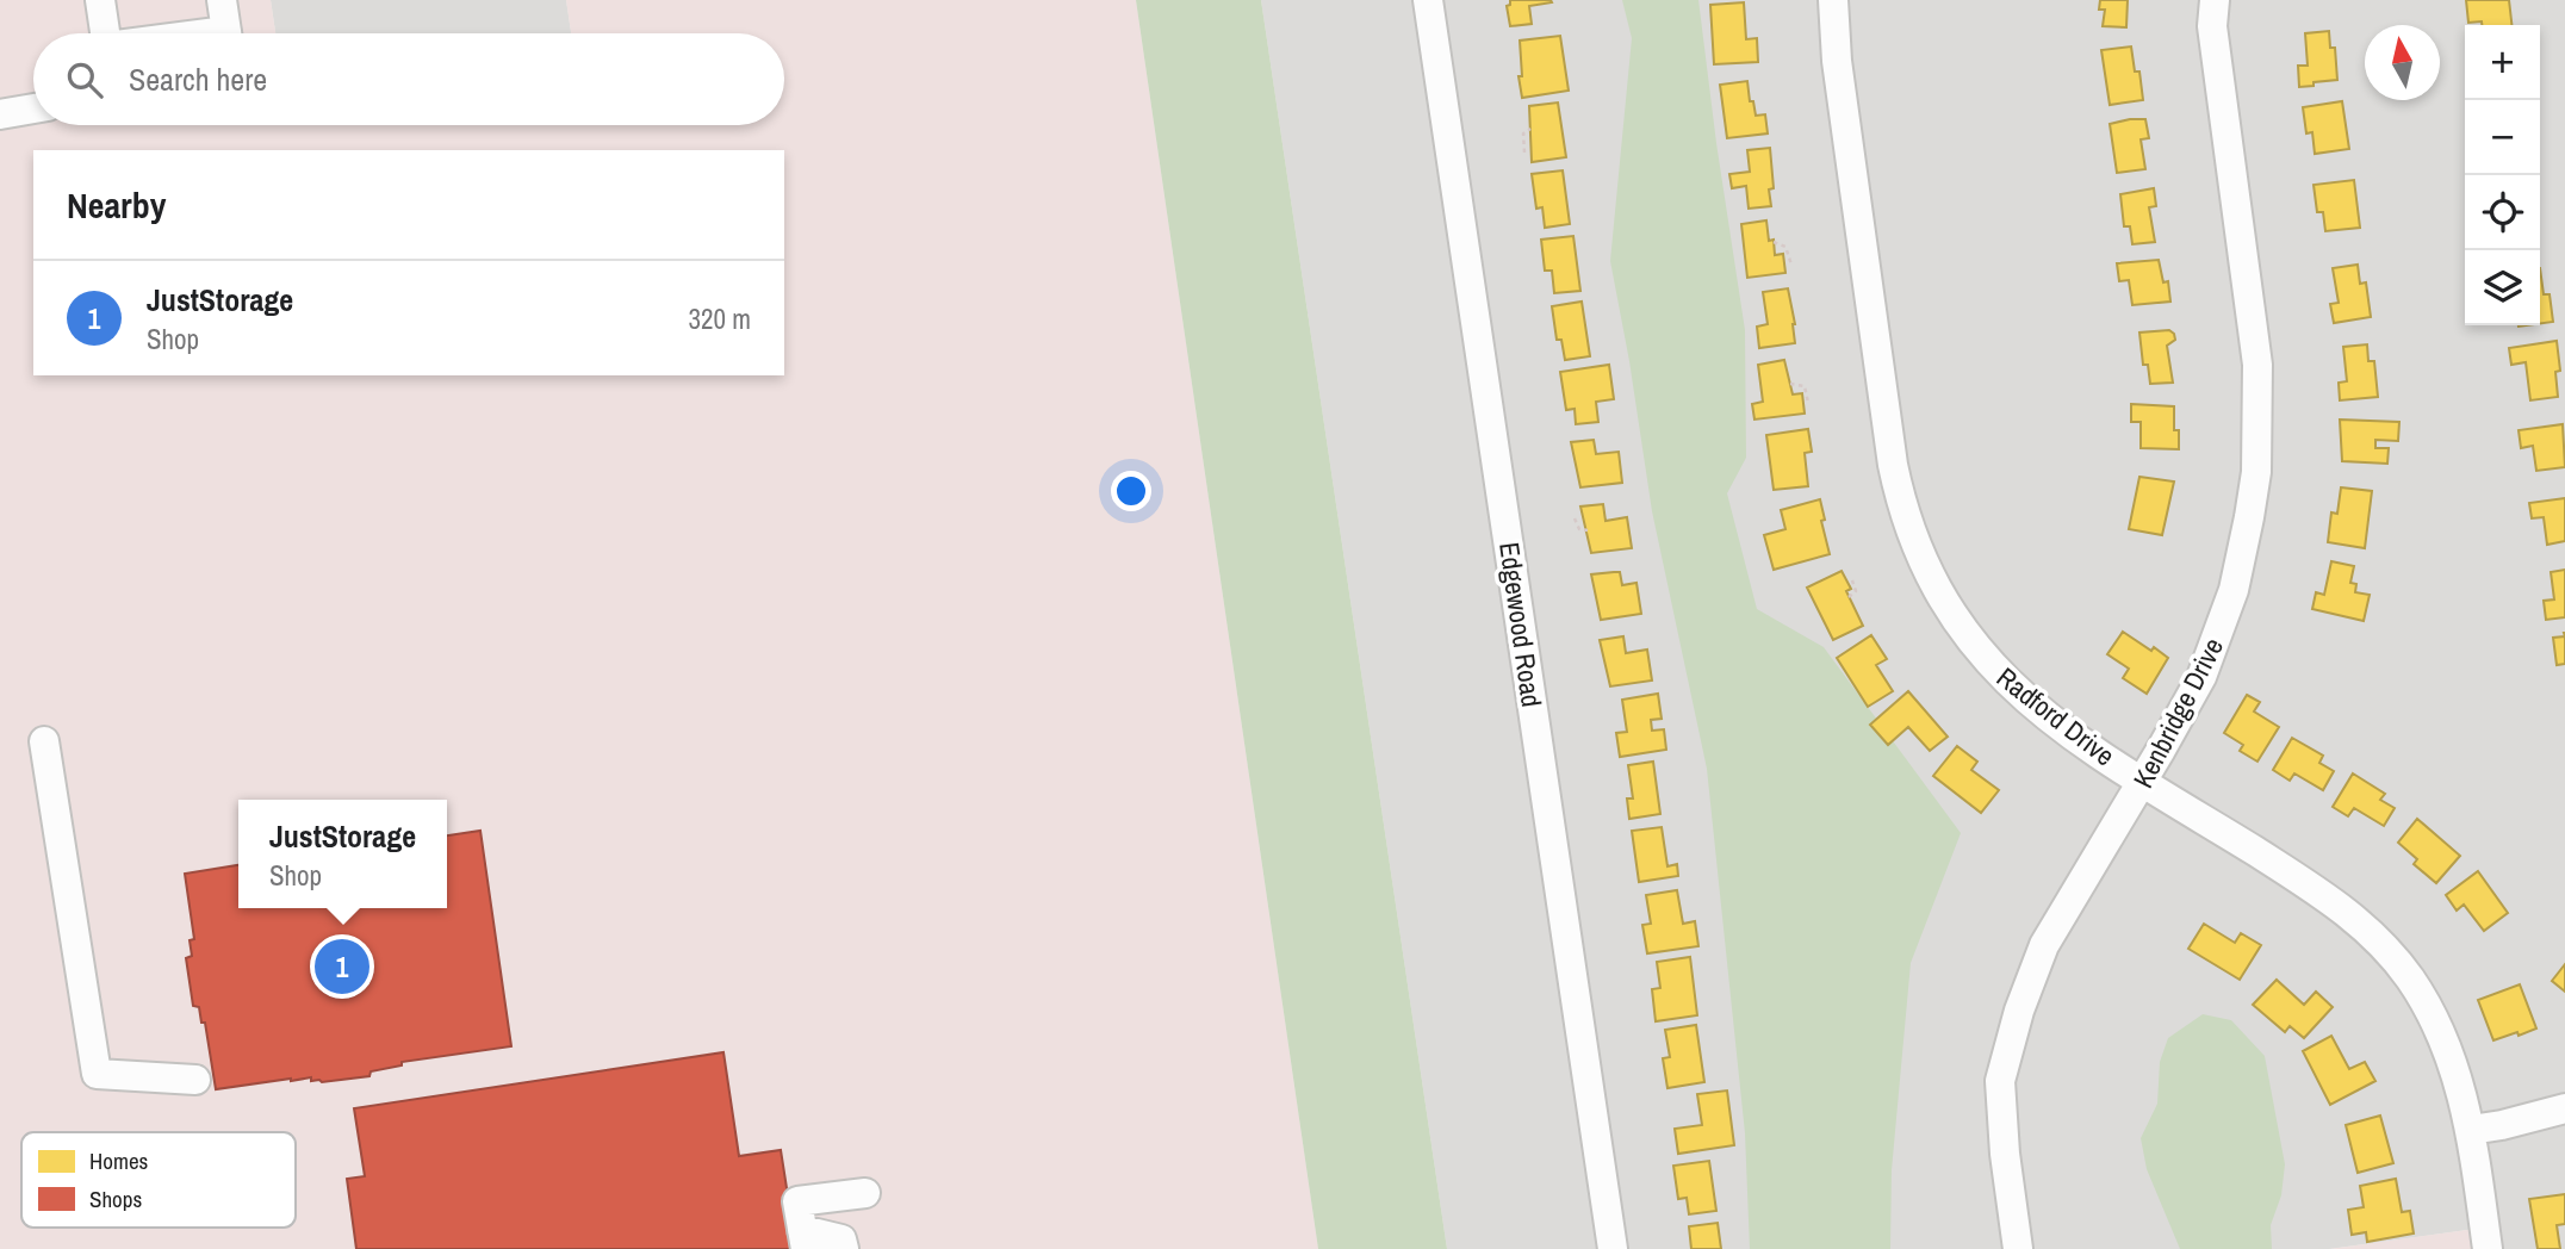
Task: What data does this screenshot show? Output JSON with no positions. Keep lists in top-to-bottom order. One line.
{"streets":{"street":["Edgewood Road","Kenbridge Drive","Radford Drive"]},"crossings":[["Kenbridge Drive","Radford Drive"]],"legend":["Homes","Shops"],"north":"top","page":{"map_buttons":["+","−"],"search":"Search here","heading":"Nearby","list":[{"mark":"1","name":"JustStorage","note":"Shop","value":"320 m"}],"popup":["JustStorage","Shop"],"pins":"1"}}
